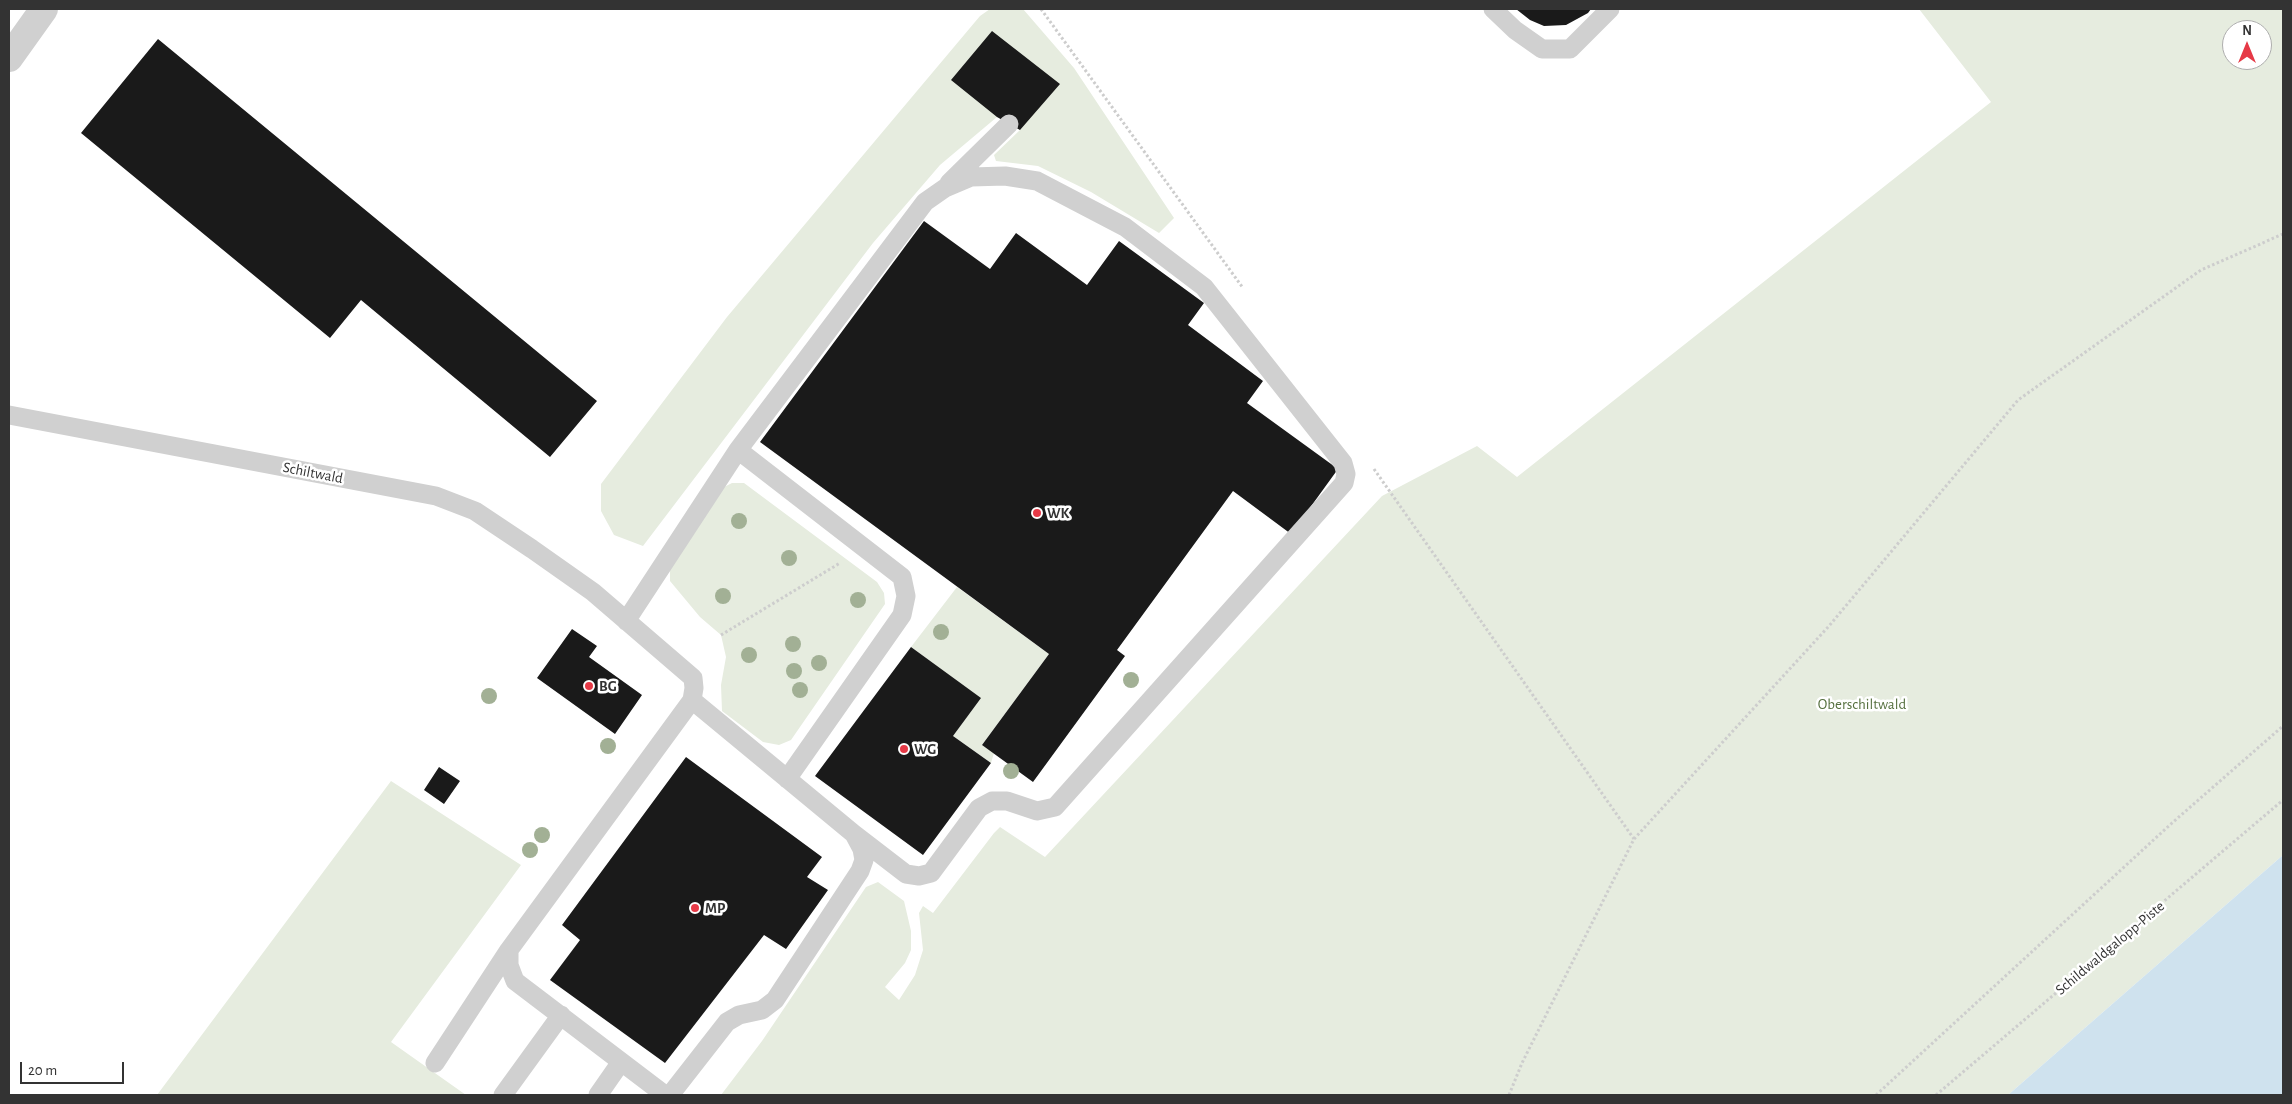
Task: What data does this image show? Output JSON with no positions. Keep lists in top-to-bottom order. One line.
{"streets":{"lane":["Schiltwald"],"path":["Schildwaldgalopp-Piste"]},"parks":["Oberschiltwald"],"places":["WK","BG","WG","MP"],"scale_bar":"20 m","north":"top"}
